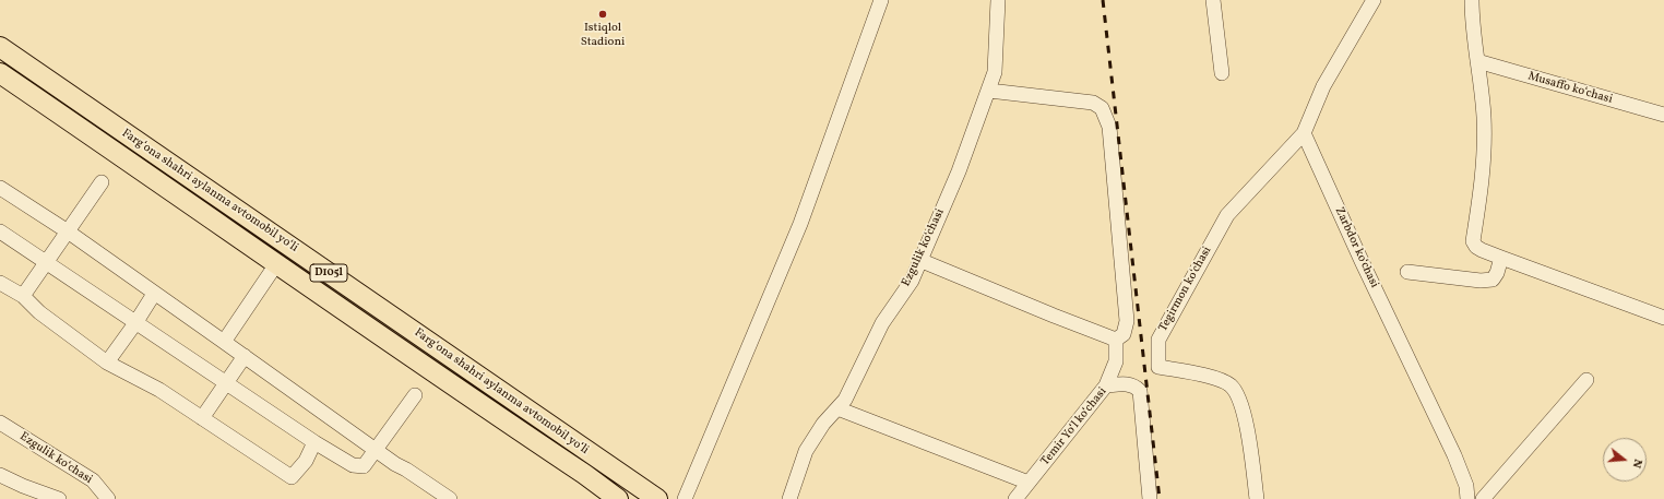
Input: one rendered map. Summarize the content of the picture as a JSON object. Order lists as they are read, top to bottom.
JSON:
{
  "streets": {
    "highway": ["Fargʻona shahri aylanma avtomobil yoʻli", "D105l"],
    "street": [
      "Musaffo koʻchasi",
      "Ezgulik koʻchasi",
      "Zarbdor koʻchasi",
      "Tegirmon koʻchasi",
      "Temir Yoʻl koʻchasi"
    ]
  },
  "crossings": [
    ["Zarbdor koʻchasi", "Tegirmon koʻchasi"]
  ],
  "places": ["Istiqlol Stadioni"],
  "north": "right"
}
